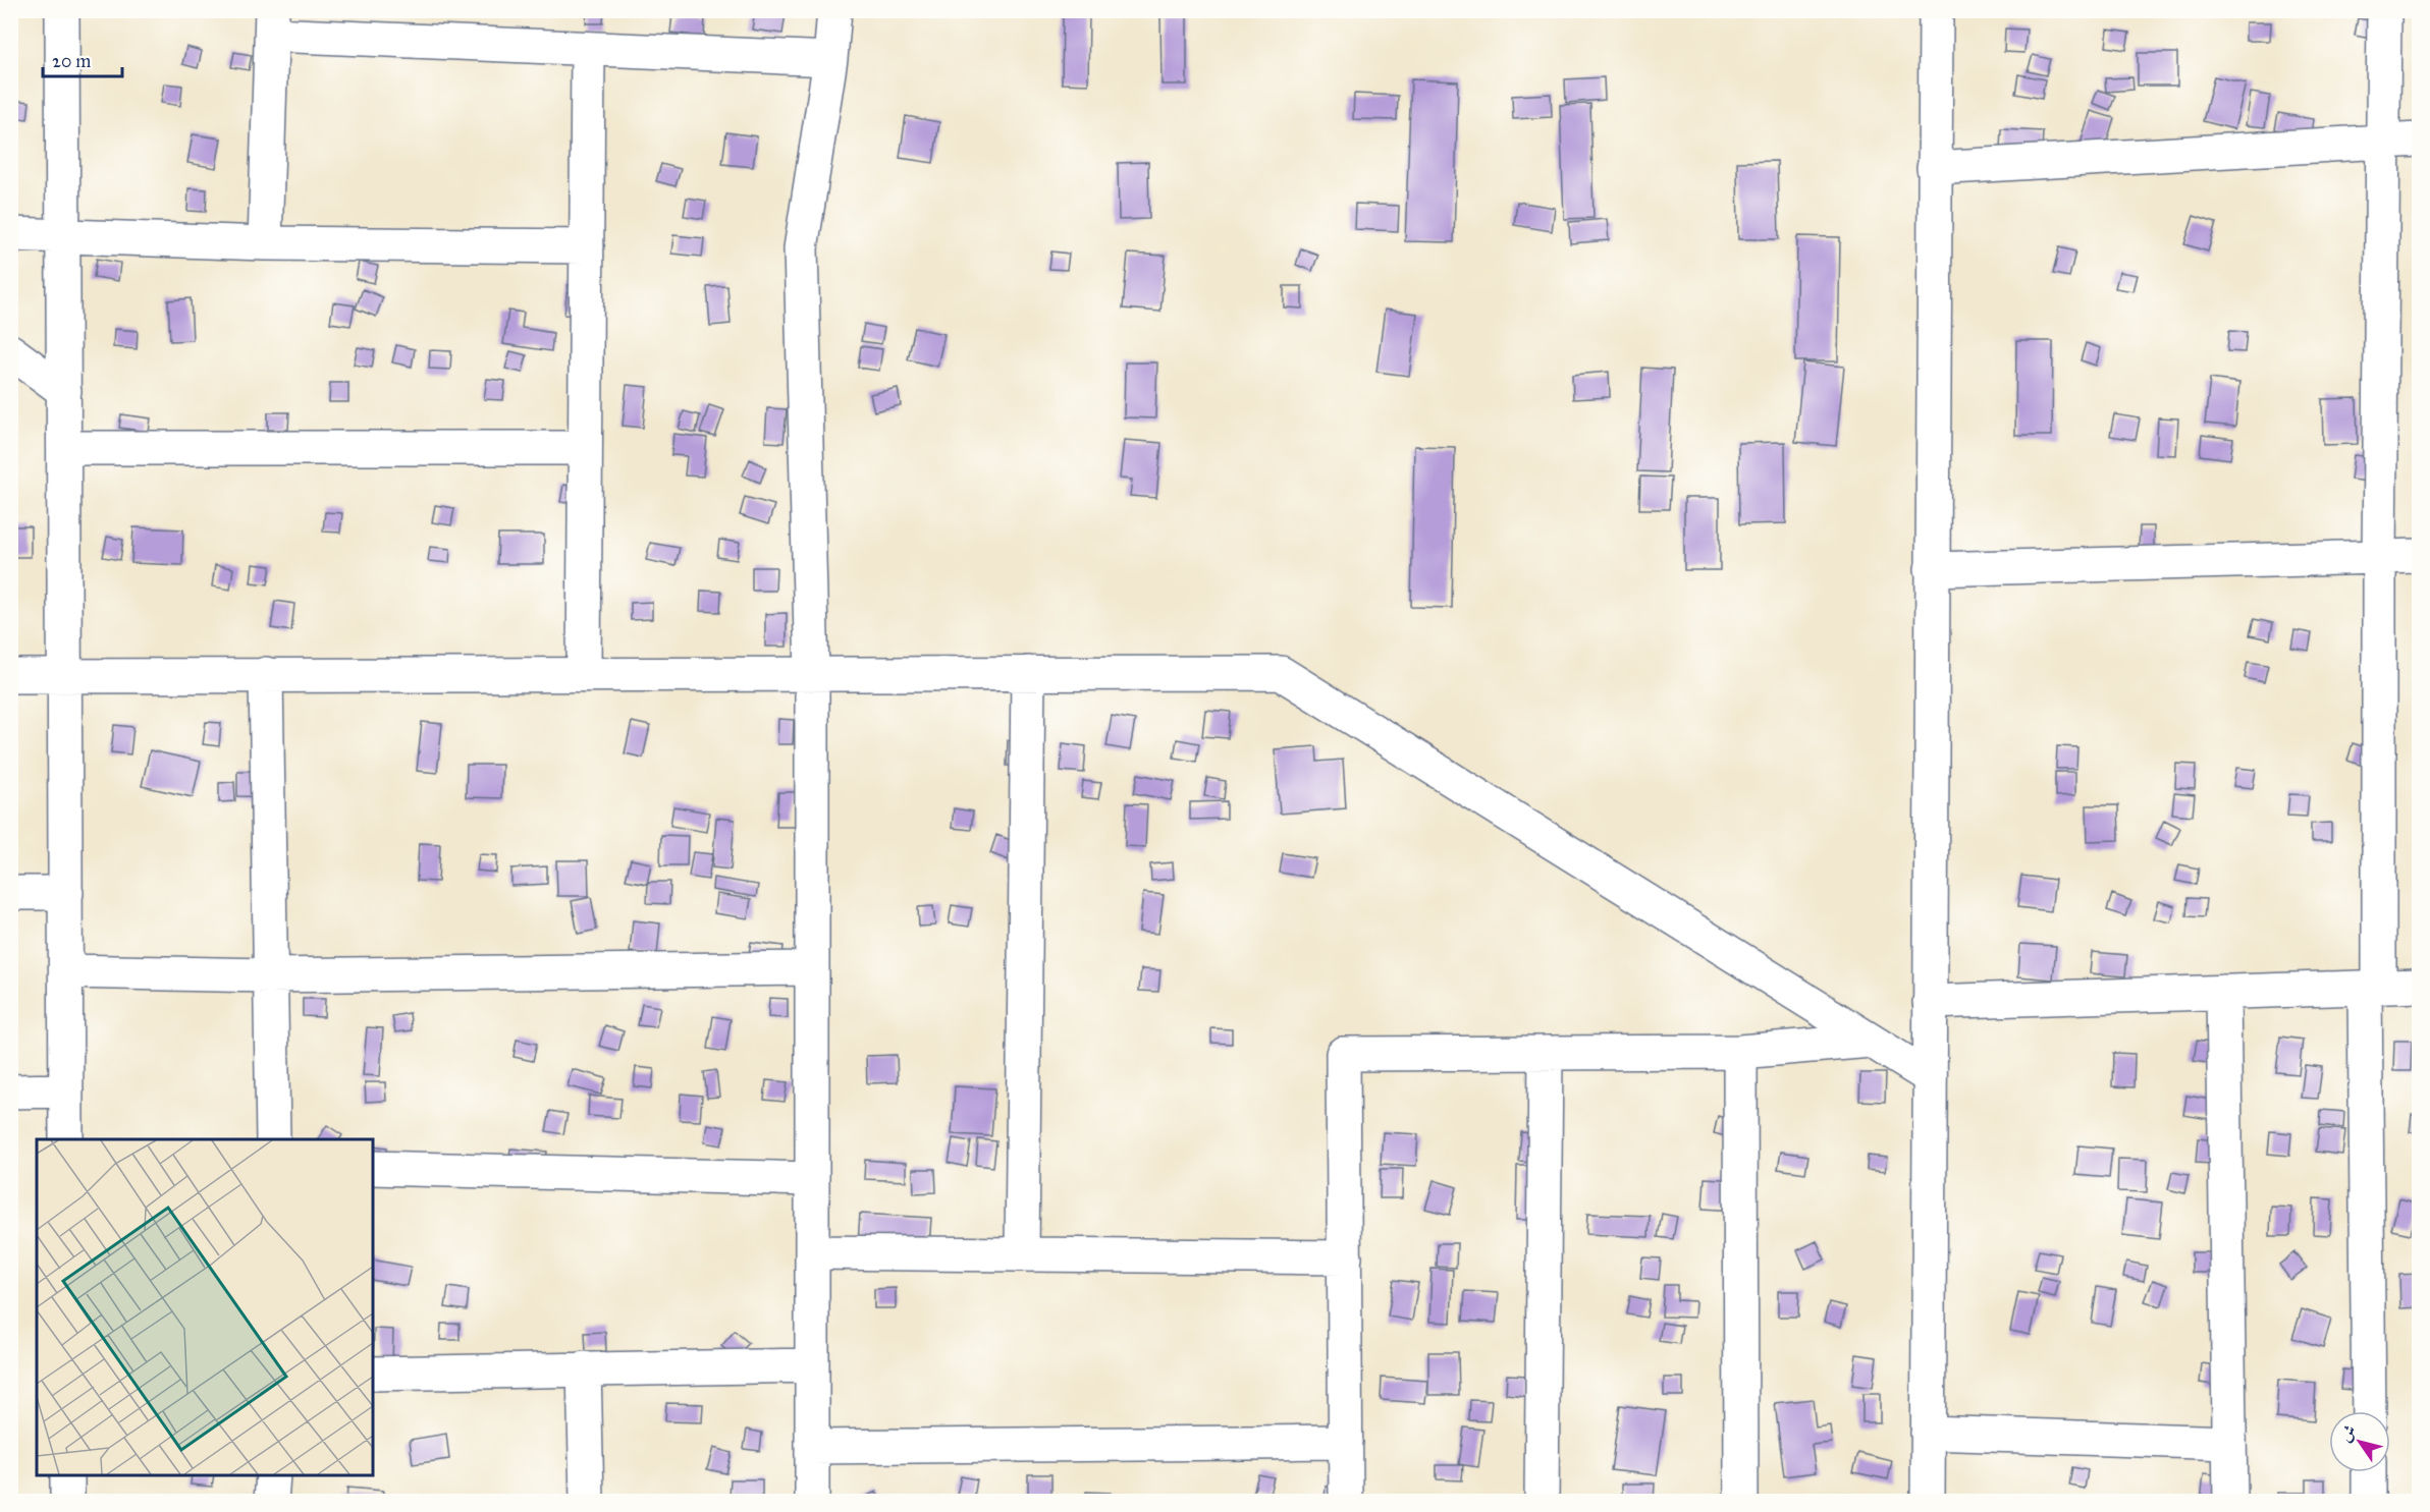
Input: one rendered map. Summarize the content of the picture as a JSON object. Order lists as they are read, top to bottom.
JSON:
{
  "scale_bar": "20 m",
  "north": "top left"
}
